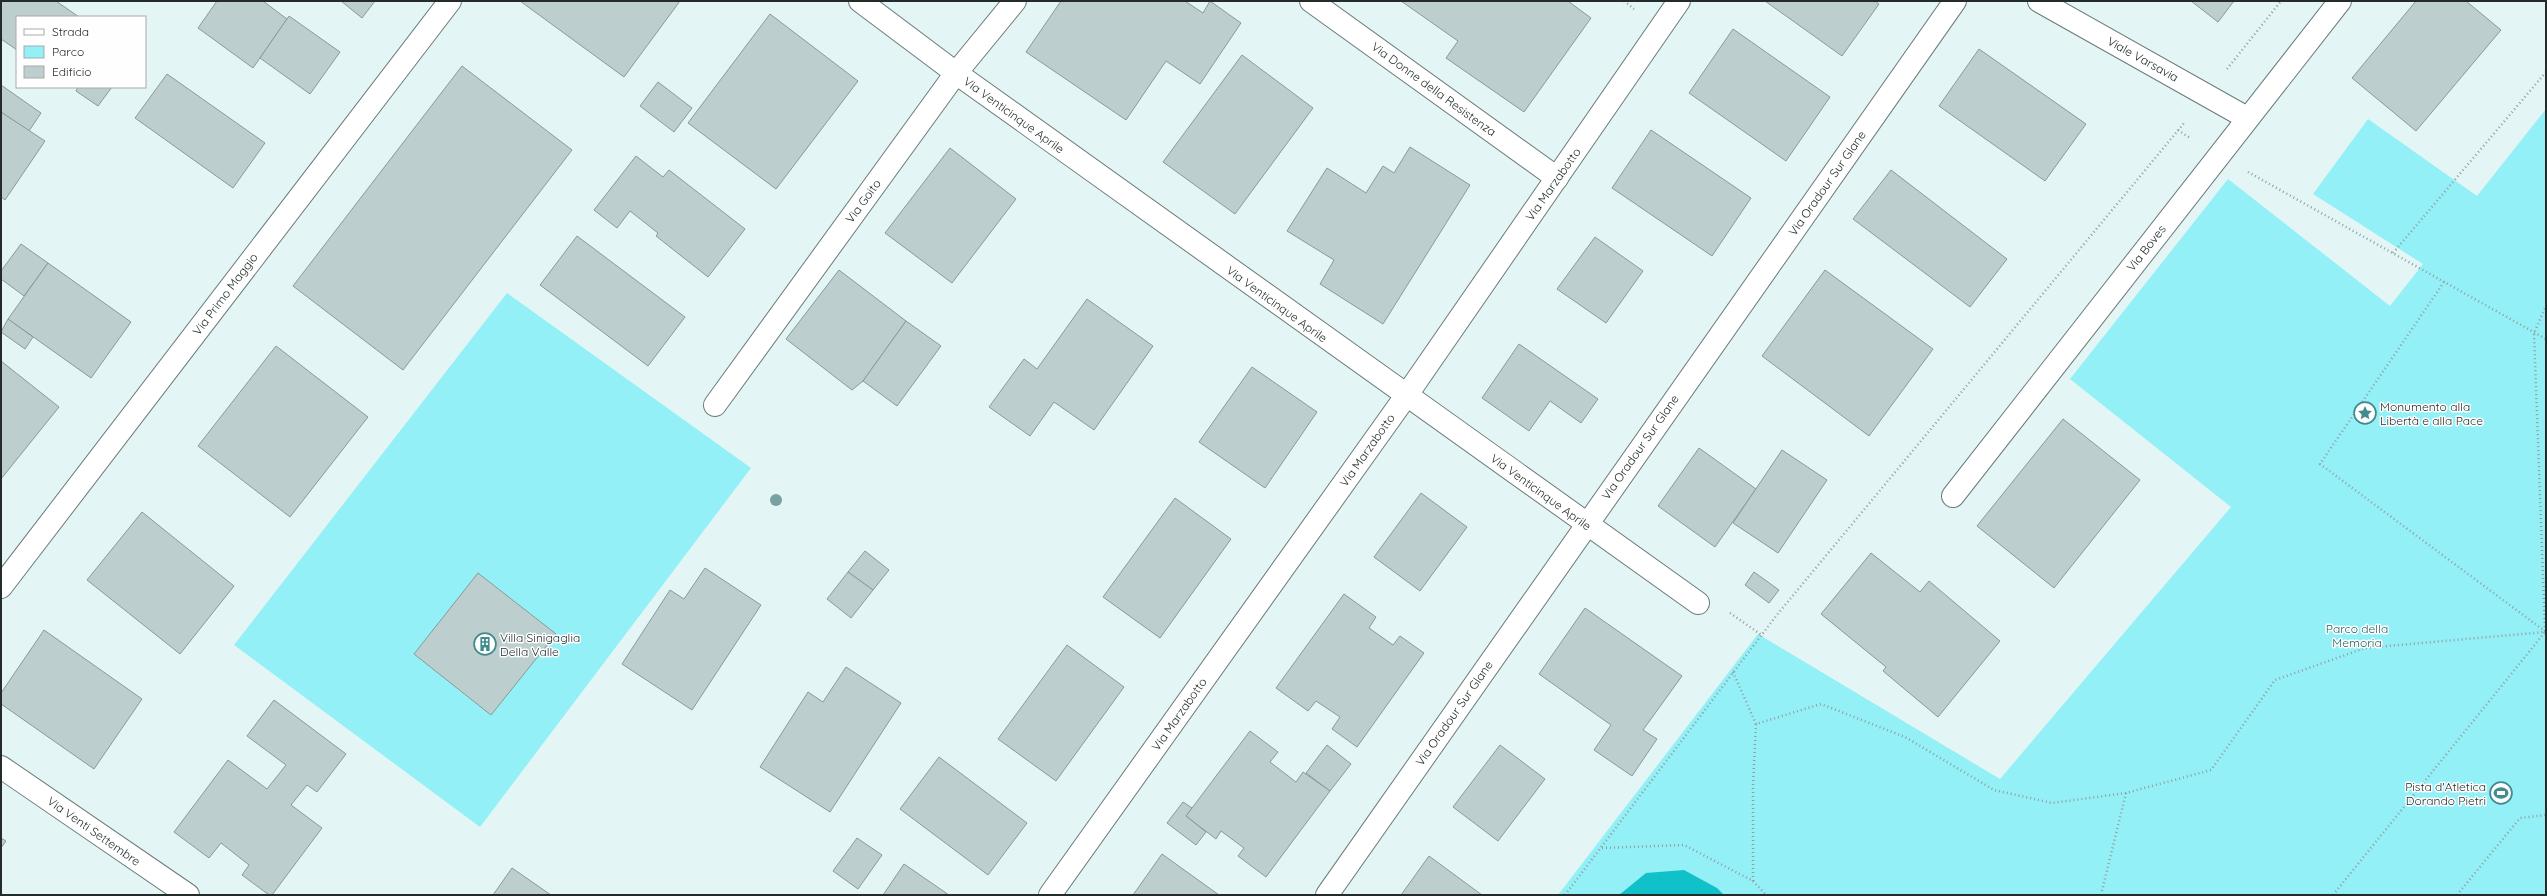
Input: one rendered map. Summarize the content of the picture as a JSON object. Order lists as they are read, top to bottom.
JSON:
{
  "streets": {
    "street": [
      "Viale Varsavia",
      "Via Donne della Resistenza",
      "Via Venticinque Aprile",
      "Via Oradour Sur Glane",
      "Via Marzabotto",
      "Via Goito",
      "Via Boves",
      "Via Primo Maggio",
      "Via Venti Settembre"
    ]
  },
  "crossings": [
    ["Viale Varsavia", "Via Boves"],
    ["Via Donne della Resistenza", "Via Marzabotto"],
    ["Via Venticinque Aprile", "Via Oradour Sur Glane"],
    ["Via Venticinque Aprile", "Via Marzabotto"],
    ["Via Venticinque Aprile", "Via Goito"]
  ],
  "parks": ["Parco della Memoria"],
  "places": {
    "place": ["Monumento alla Libertà e alla Pace"],
    "building": ["Villa Sinigaglia Della Valle"],
    "sports": ["Pista d'Atletica Dorando Pietri"]
  },
  "legend": ["Strada", "Parco", "Edificio"]
}
